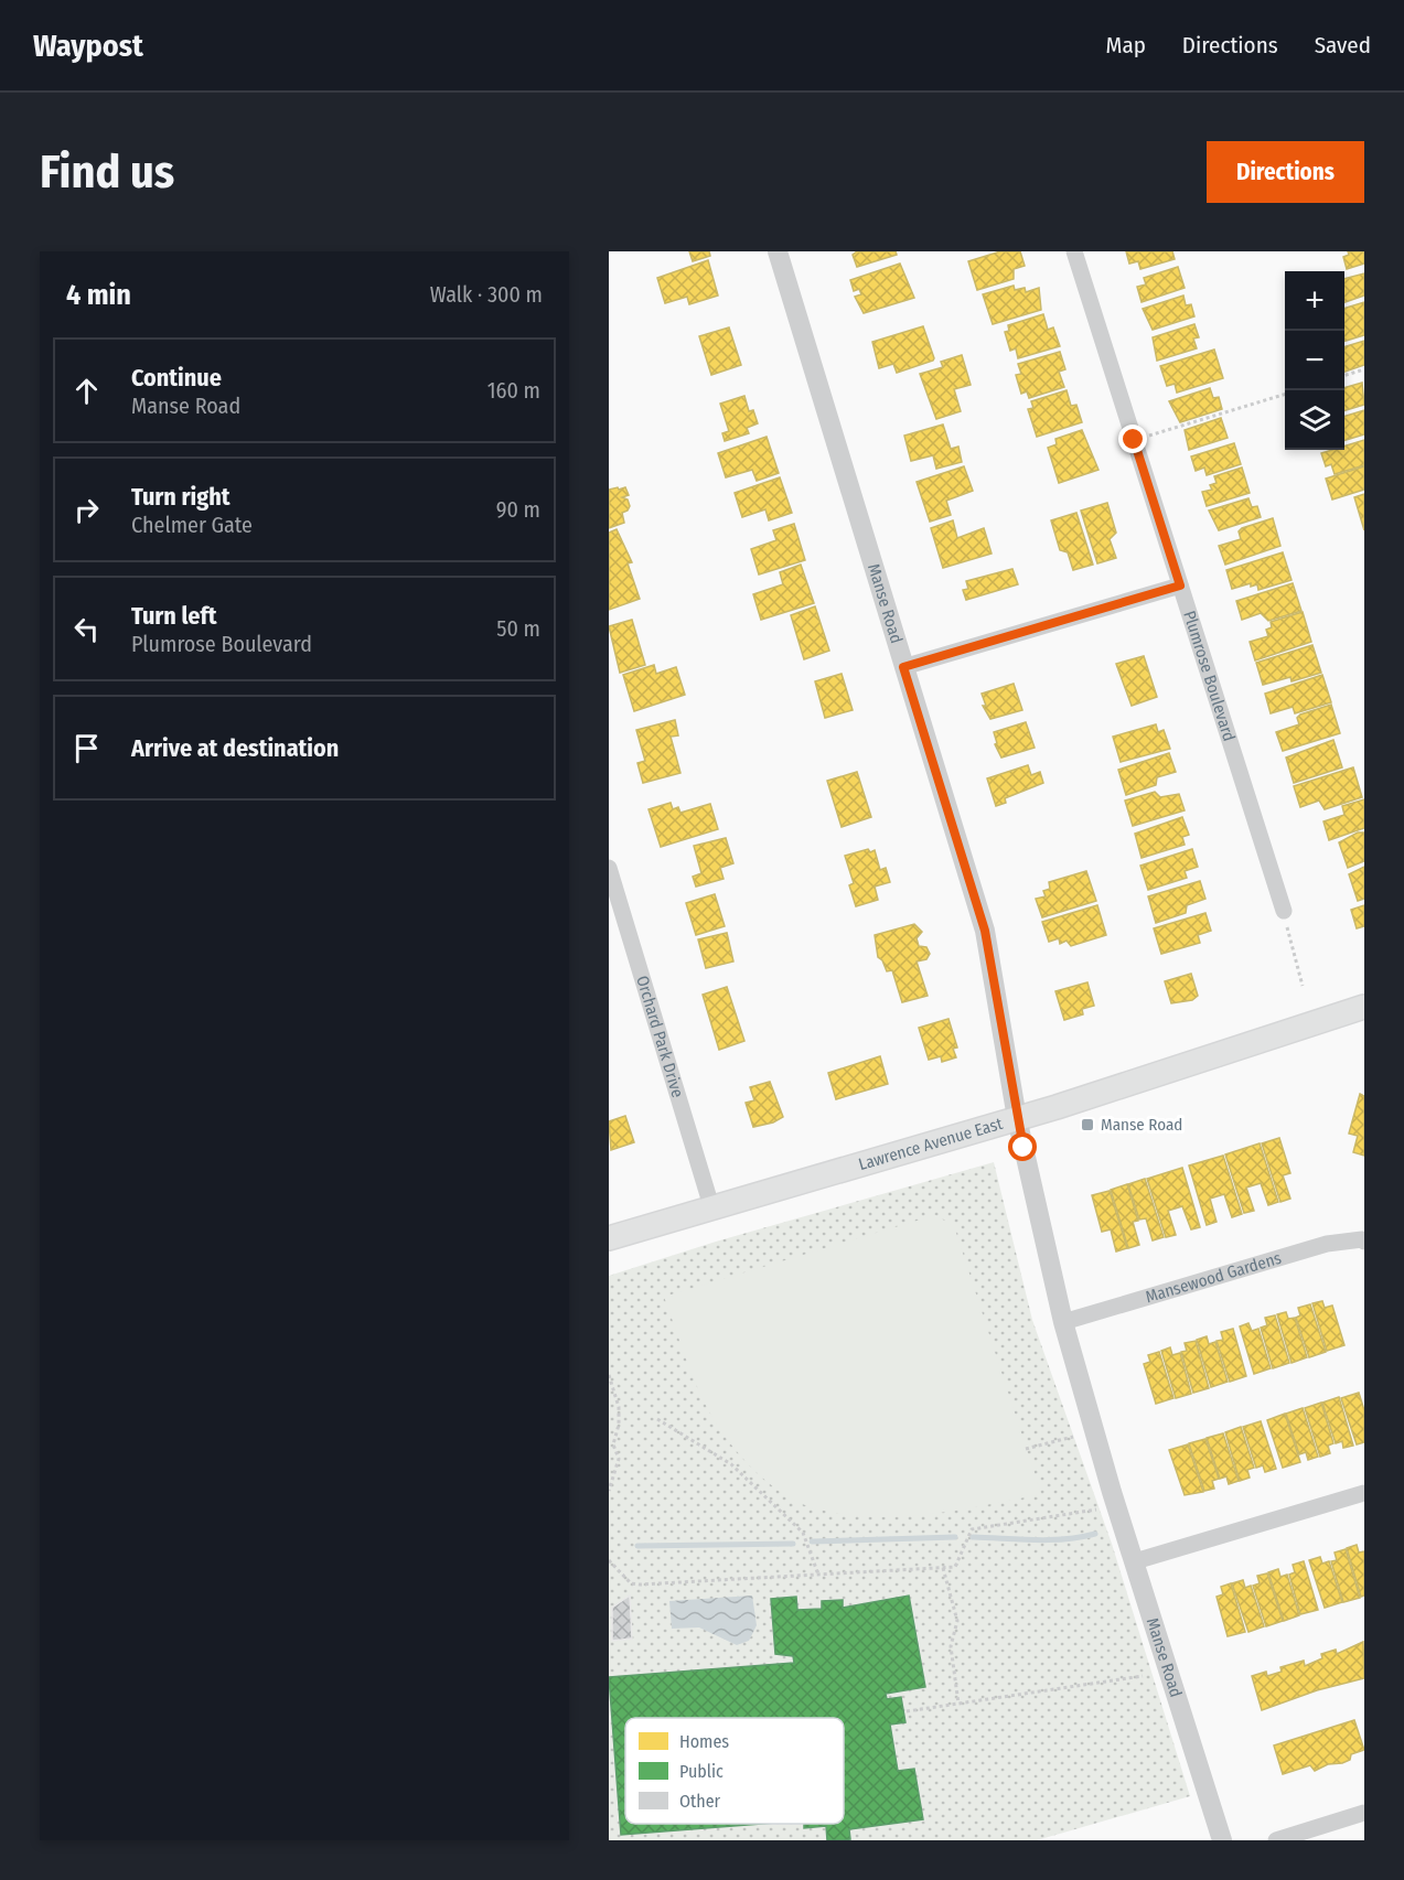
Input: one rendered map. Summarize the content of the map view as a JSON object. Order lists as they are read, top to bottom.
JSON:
{
  "streets": {
    "main road": ["Lawrence Avenue East"],
    "street": [
      "Manse Road",
      "Plumrose Boulevard",
      "Orchard Park Drive",
      "Mansewood Gardens"
    ]
  },
  "crossings": [
    ["Manse Road", "Lawrence Avenue East"],
    ["Manse Road", "Mansewood Gardens"],
    ["Orchard Park Drive", "Lawrence Avenue East"]
  ],
  "places": {
    "transit": ["Manse Road"]
  },
  "legend": ["Homes", "Public", "Other"],
  "page": {
    "header": "Waypost",
    "nav": ["Map", "Directions", "Saved"],
    "buttons": "Directions",
    "title": "Find us",
    "heading": ["4 min", "Walk · 300 m"],
    "map_buttons": ["+", "−"],
    "list": [
      ["Continue", "Manse Road", "160 m"],
      ["Turn right", "Chelmer Gate", "90 m"],
      ["Turn left", "Plumrose Boulevard", "50 m"],
      "Arrive at destination"
    ]
  }
}
